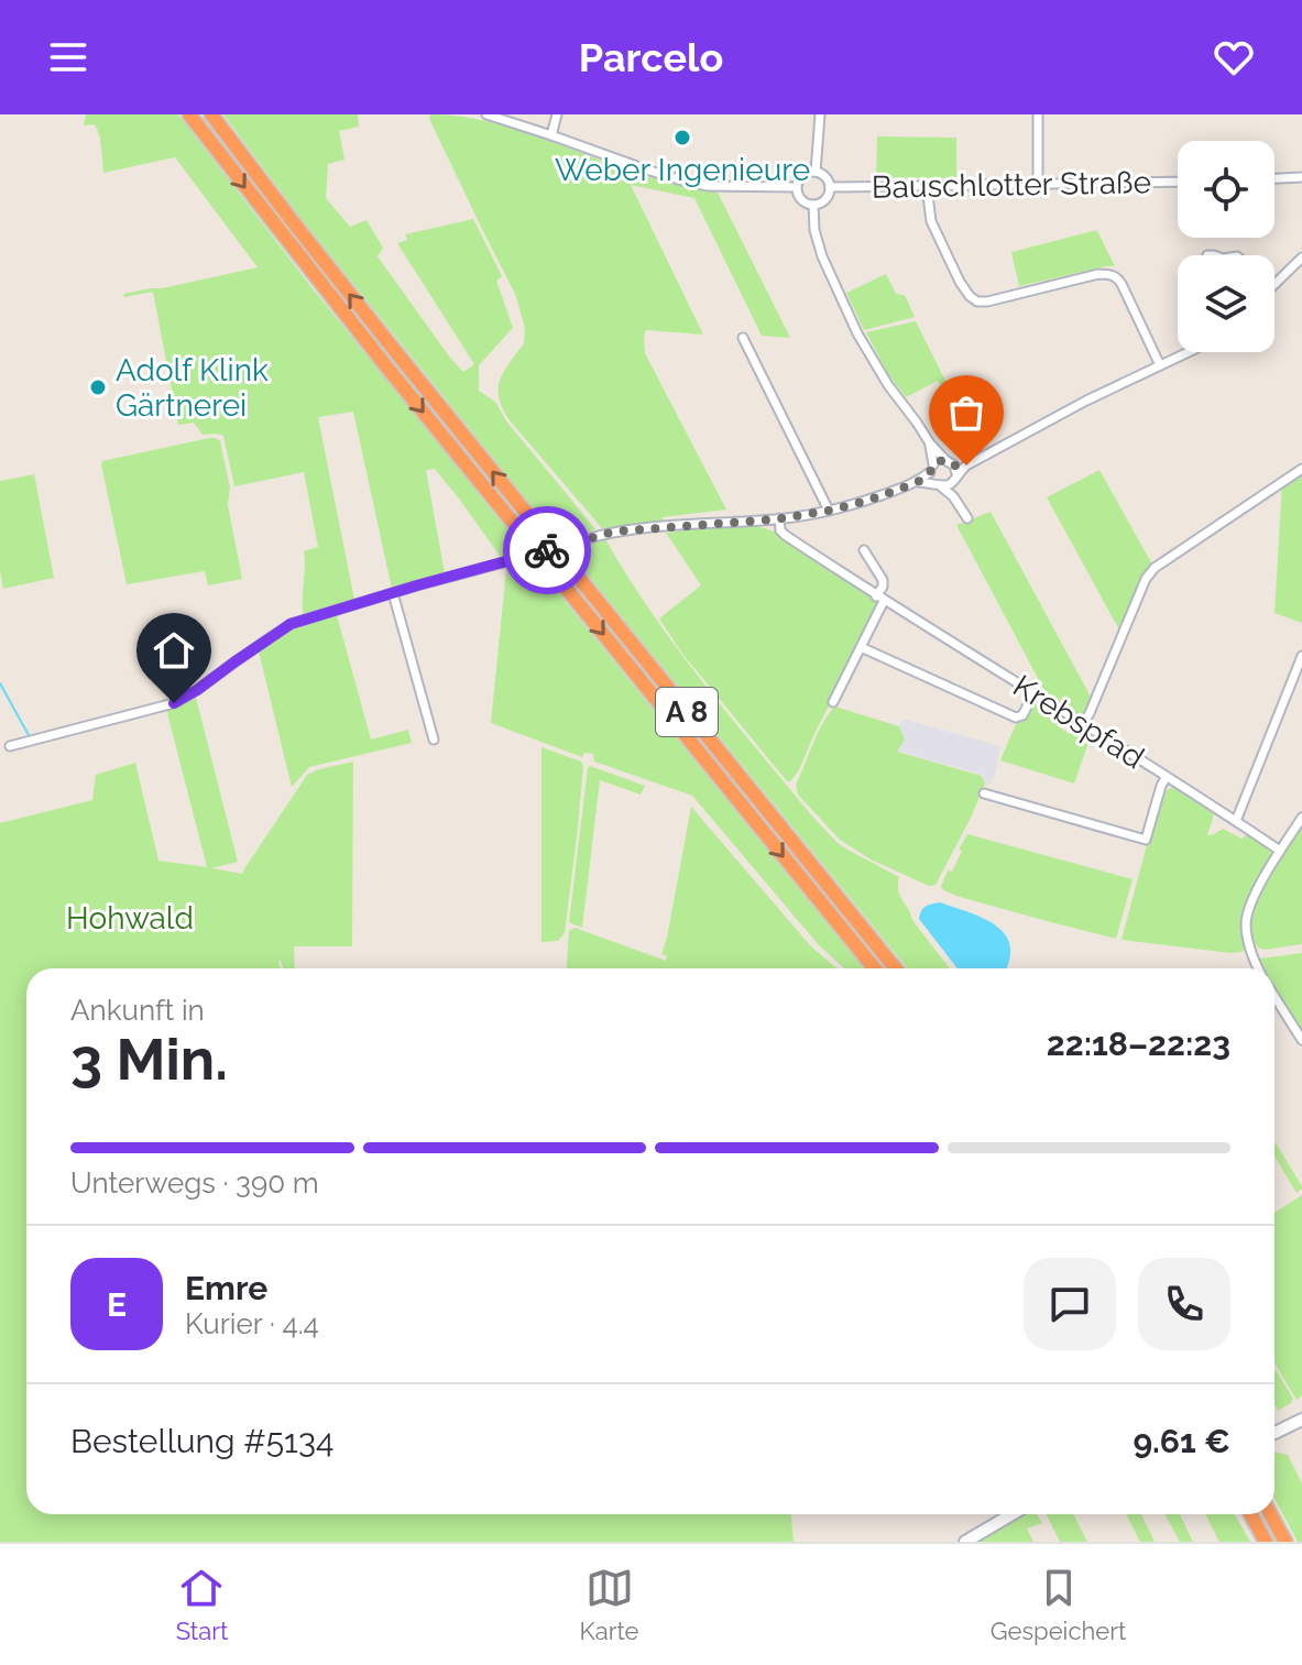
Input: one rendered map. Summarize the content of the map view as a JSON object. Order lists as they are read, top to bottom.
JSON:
{
  "streets": {
    "highway": ["A 8"],
    "street": ["Bauschlotter Straße", "Krebspfad"]
  },
  "parks": ["Hohwald"],
  "places": ["Weber Ingenieure", "Adolf Klink Gärtnerei"],
  "page": {
    "header": "Parcelo",
    "heading": ["3 Min.", "Ankunft in", "22:18–22:23"],
    "panel": [
      "Emre",
      "Kurier · 4.4",
      "Bestellung #5134",
      "9.61 €"
    ],
    "bar": "Unterwegs · 390 m",
    "round": "E",
    "tabs": ["Start", "Karte", "Gespeichert"]
  }
}
